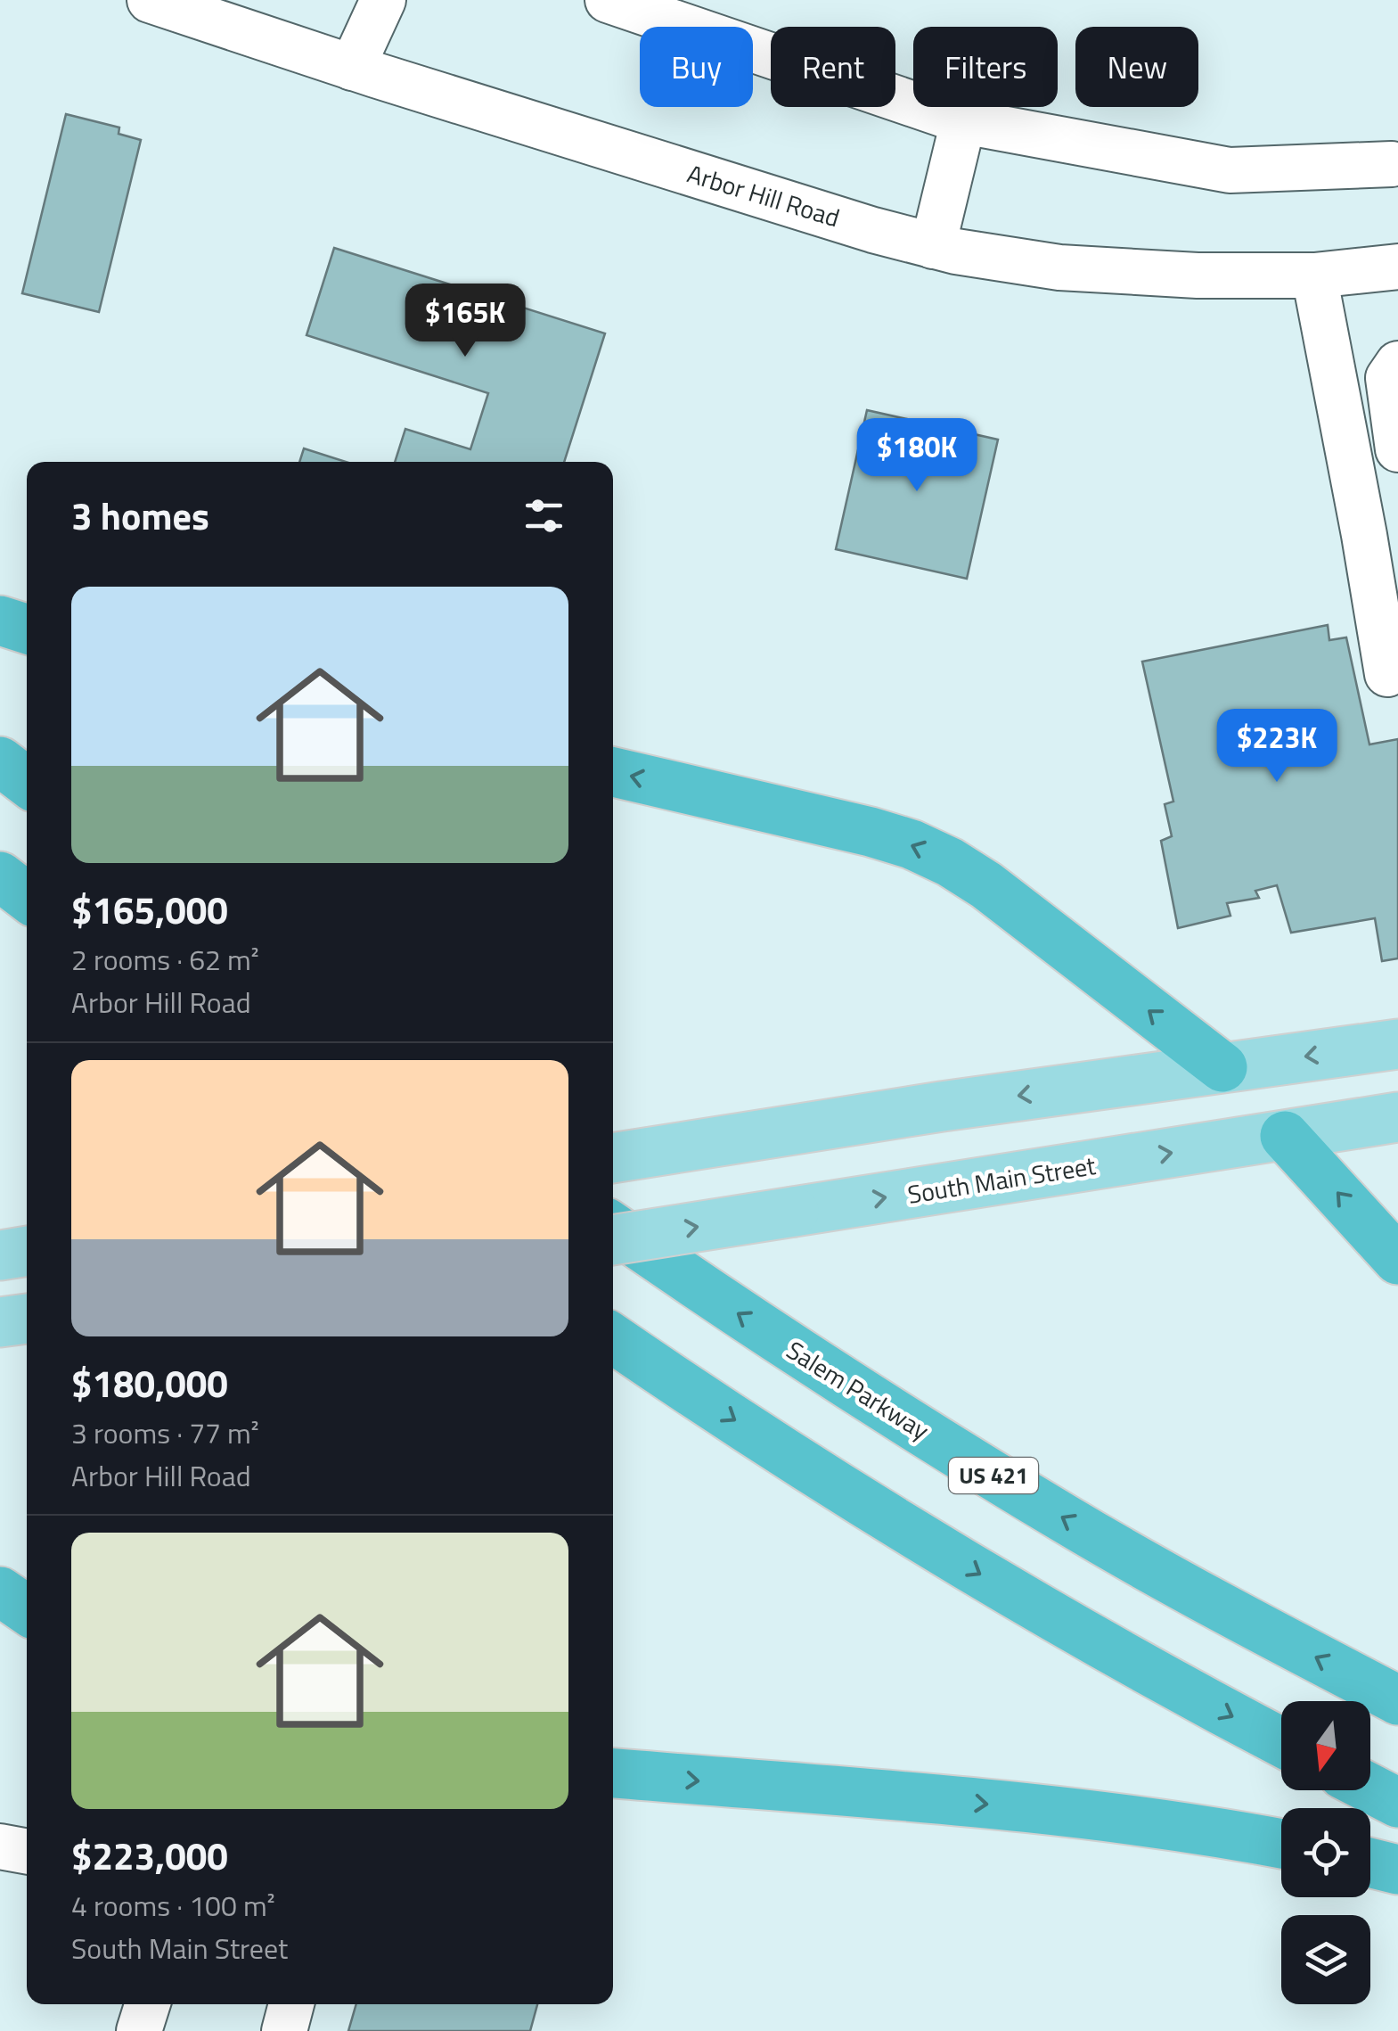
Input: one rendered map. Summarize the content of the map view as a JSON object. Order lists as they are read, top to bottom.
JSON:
{
  "streets": {
    "highway": ["Salem Parkway", "US 421"],
    "main road": ["South Main Street"],
    "street": ["Arbor Hill Road"]
  },
  "north": "bottom",
  "page": {
    "chip": [
      "Buy",
      "Rent",
      "Filters",
      "New"
    ],
    "price": ["$165K", "$180K", "$223K"],
    "heading": "3 homes",
    "list": [
      {
        "name": "$165,000",
        "note": "2 rooms · 62 m² · Arbor Hill Road"
      },
      {
        "name": "$180,000",
        "note": "3 rooms · 77 m² · Arbor Hill Road"
      },
      {
        "name": "$223,000",
        "note": "4 rooms · 100 m² · South Main Street"
      }
    ]
  }
}
